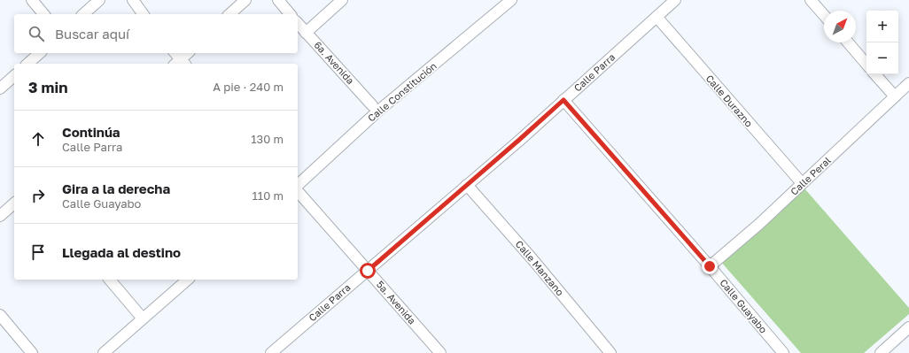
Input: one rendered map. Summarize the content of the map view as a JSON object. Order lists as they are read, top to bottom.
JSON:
{
  "streets": {
    "street": [
      "6a. Avenida",
      "Calle Parra",
      "Calle Constitución",
      "Calle Durazno",
      "Calle Peral",
      "Calle Manzano",
      "5a. Avenida",
      "Calle Guayabo"
    ]
  },
  "crossings": [
    ["Calle Parra", "Calle Durazno"],
    ["Calle Parra", "Calle Manzano"],
    ["Calle Parra", "5a. Avenida"],
    ["Calle Parra", "Calle Guayabo"],
    ["Calle Durazno", "Calle Peral"],
    ["Calle Peral", "Calle Guayabo"]
  ],
  "north": "top right",
  "page": {
    "map_buttons": ["+", "−"],
    "search": "Buscar aquí",
    "heading": ["3 min", "A pie · 240 m"],
    "list": [
      ["Continúa", "Calle Parra", "130 m"],
      ["Gira a la derecha", "Calle Guayabo", "110 m"],
      "Llegada al destino"
    ]
  }
}
